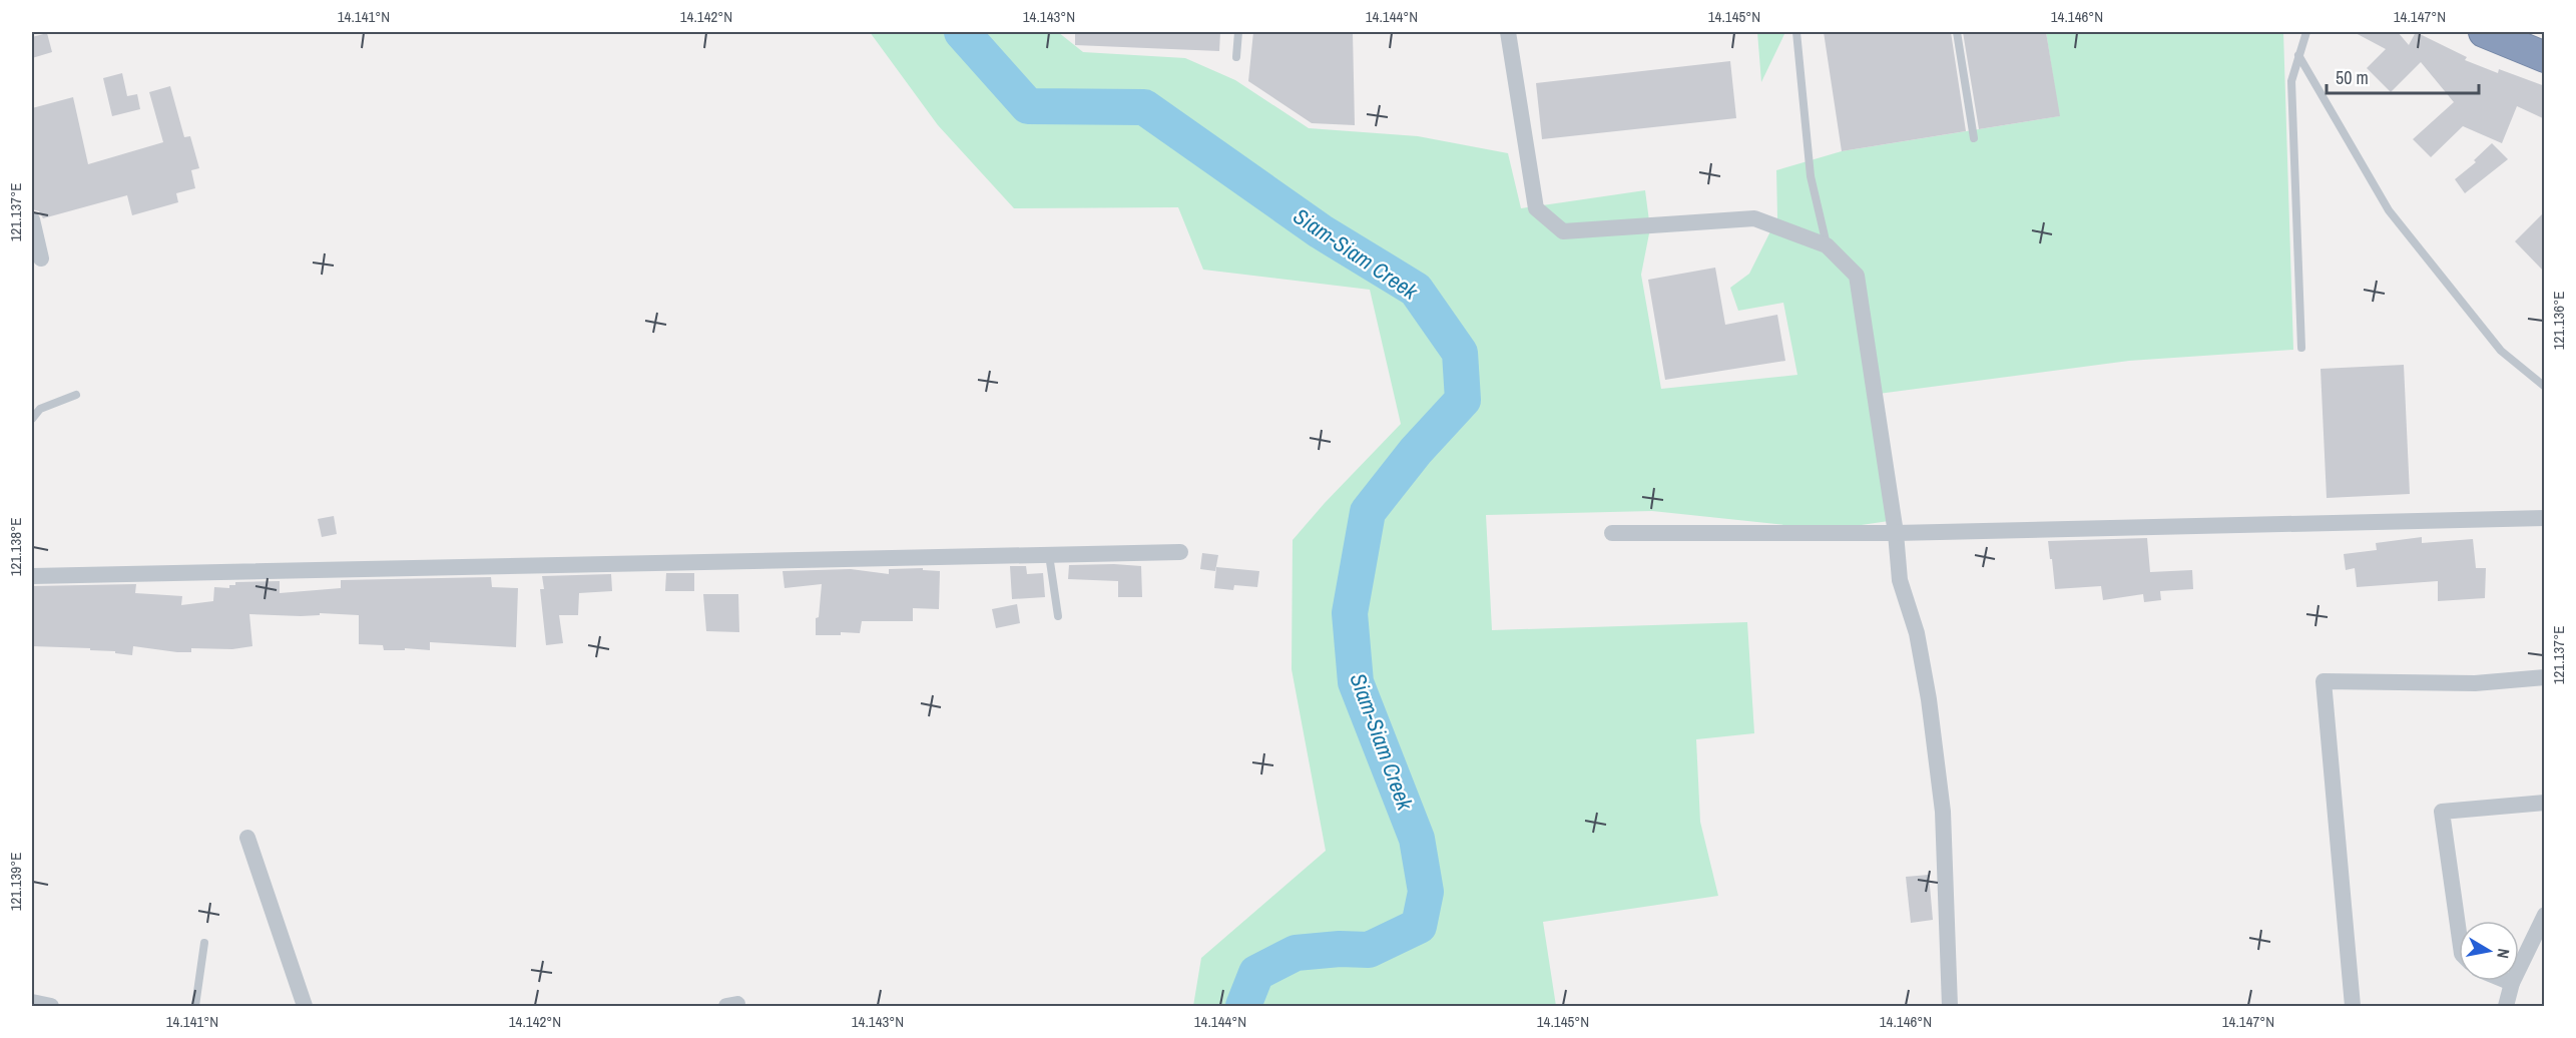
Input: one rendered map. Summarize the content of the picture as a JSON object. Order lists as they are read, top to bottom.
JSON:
{
  "water": ["Siam-Siam Creek"],
  "scale_bar": "50 m",
  "north": "right",
  "coordinates": [
    "14.141°N",
    "14.142°N",
    "14.143°N",
    "14.144°N",
    "14.145°N",
    "14.146°N",
    "14.147°N",
    "121.137°E",
    "121.136°E",
    "121.138°E",
    "121.139°E"
  ]
}
